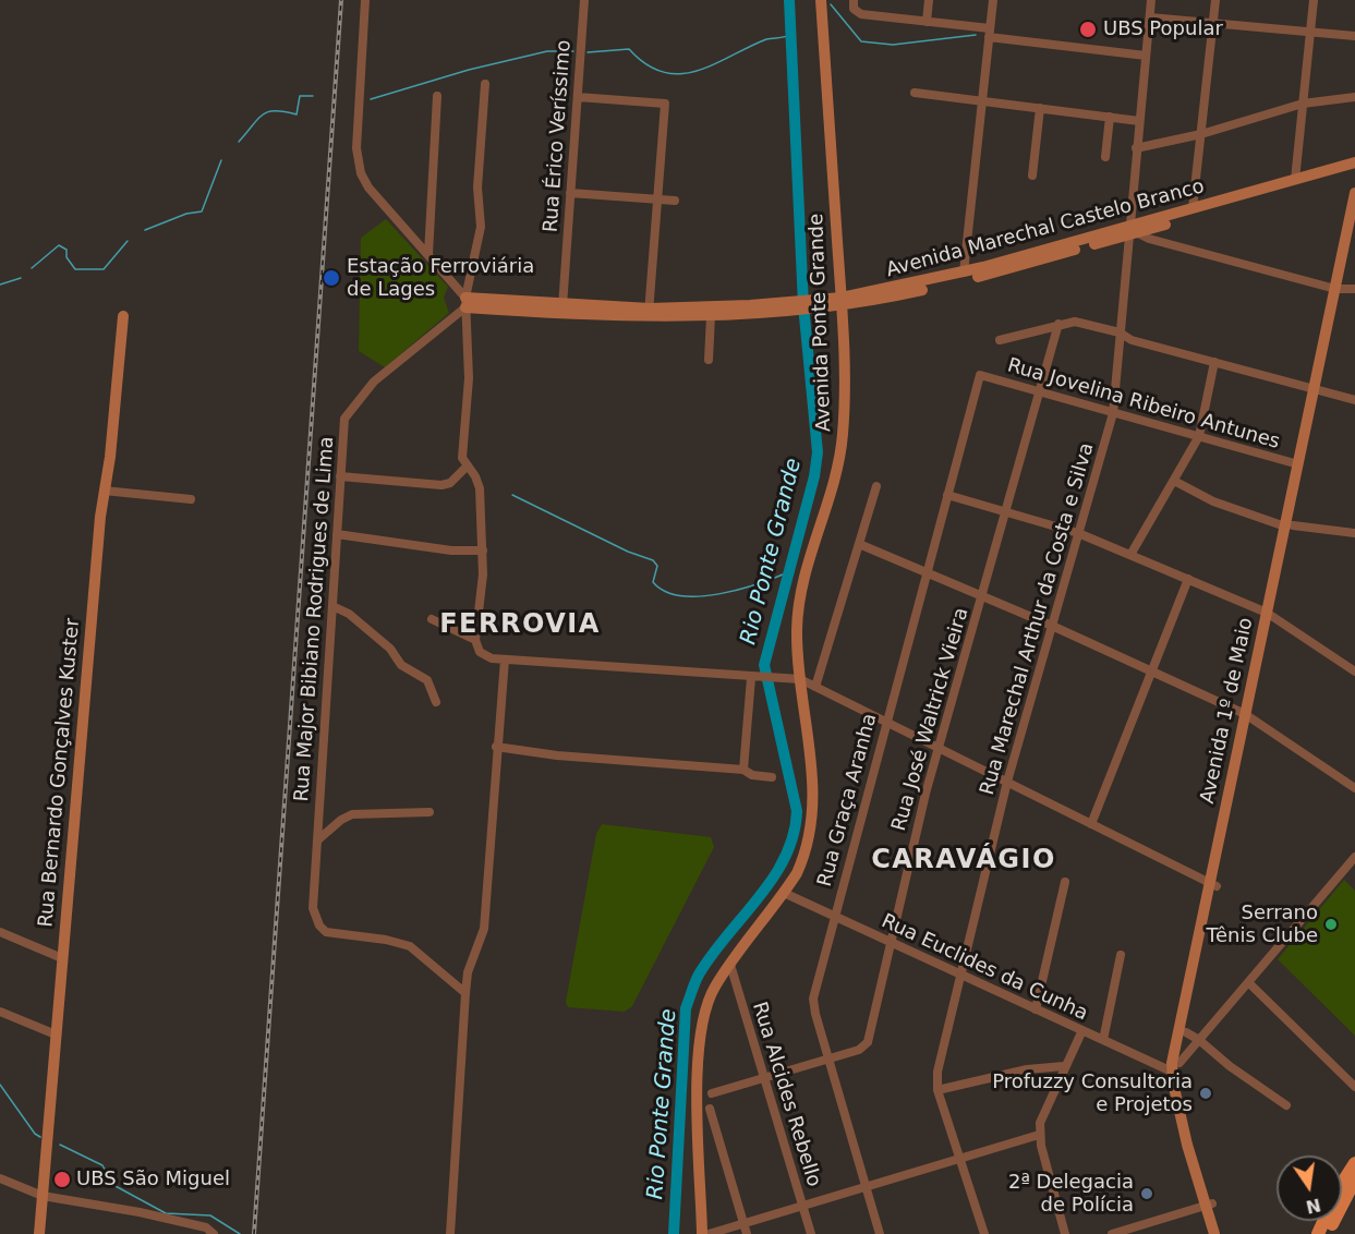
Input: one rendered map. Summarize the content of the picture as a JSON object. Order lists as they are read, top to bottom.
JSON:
{
  "streets": {
    "street": [
      "Rua Érico Veríssimo",
      "Avenida Marechal Castelo Branco",
      "Avenida Ponte Grande",
      "Rua Jovelina Ribeiro Antunes",
      "Rua Major Bibiano Rodrigues de Lima",
      "Rua Marechal Arthur da Costa e Silva",
      "Avenida 1º de Maio",
      "Rua José Waltrick Vieira",
      "Rua Bernardo Gonçalves Kuster",
      "Rua Graça Aranha",
      "Rua Euclides da Cunha",
      "Rua Alcides Rebello"
    ]
  },
  "crossings": [
    ["Rua Érico Veríssimo", "Avenida Marechal Castelo Branco"],
    ["Avenida Marechal Castelo Branco", "Avenida Ponte Grande"],
    ["Avenida Marechal Castelo Branco", "Rua Major Bibiano Rodrigues de Lima"],
    ["Avenida Marechal Castelo Branco", "Rua Marechal Arthur da Costa e Silva"],
    ["Avenida Ponte Grande", "Rua Euclides da Cunha"],
    ["Avenida Ponte Grande", "Rua Alcides Rebello"],
    ["Rua Jovelina Ribeiro Antunes", "Rua Marechal Arthur da Costa e Silva"],
    ["Rua Jovelina Ribeiro Antunes", "Avenida 1º de Maio"],
    ["Rua Jovelina Ribeiro Antunes", "Rua José Waltrick Vieira"],
    ["Rua Jovelina Ribeiro Antunes", "Rua Graça Aranha"],
    ["Rua Marechal Arthur da Costa e Silva", "Rua Euclides da Cunha"],
    ["Avenida 1º de Maio", "Rua Euclides da Cunha"],
    ["Rua José Waltrick Vieira", "Rua Graça Aranha"],
    ["Rua José Waltrick Vieira", "Rua Euclides da Cunha"],
    ["Rua José Waltrick Vieira", "Rua Alcides Rebello"],
    ["Rua Graça Aranha", "Rua Euclides da Cunha"]
  ],
  "districts": ["FERROVIA", "CARAVÁGIO"],
  "water": ["Rio Ponte Grande"],
  "places": [
    "UBS Popular",
    "Estação Ferroviária de Lages",
    "Serrano Tênis Clube",
    "Profuzzy Consultoria e Projetos",
    "UBS São Miguel",
    "2ª Delegacia de Polícia"
  ],
  "north": "bottom"
}
